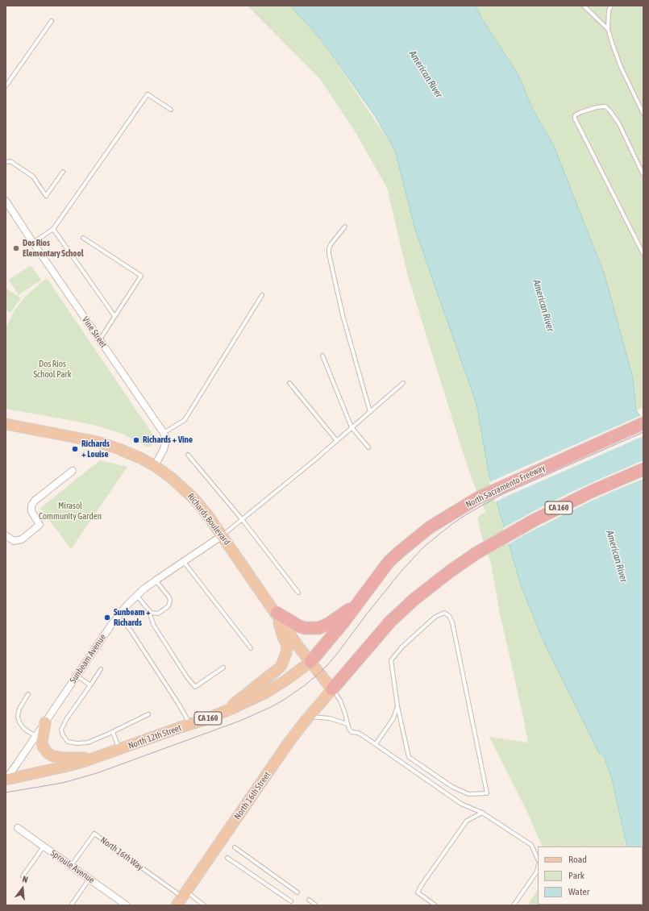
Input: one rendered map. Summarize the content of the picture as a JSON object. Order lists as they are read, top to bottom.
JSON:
{
  "streets": {
    "highway": ["North Sacramento Freeway", "CA 160"],
    "main road": ["Richards Boulevard", "North 12th Street", "North 16th Street"],
    "street": ["Vine Street", "Sunbeam Avenue", "Sproule Avenue"],
    "lane": ["North 16th Way"]
  },
  "crossings": [
    ["North Sacramento Freeway", "Richards Boulevard"],
    ["North Sacramento Freeway", "North 12th Street"],
    ["CA 160", "Richards Boulevard"],
    ["CA 160", "North 16th Street"],
    ["Richards Boulevard", "Sunbeam Avenue"],
    ["Richards Boulevard", "North 12th Street"],
    ["Richards Boulevard", "North 16th Street"],
    ["Sunbeam Avenue", "North 12th Street"],
    ["North 16th Street", "North 16th Way"],
    ["North 16th Way", "Sproule Avenue"]
  ],
  "water": ["American River"],
  "parks": ["Dos Rios School Park", "Mirasol Community Garden"],
  "places": [
    "Dos Rios Elementary School",
    "Richards + Vine",
    "Richards + Louise",
    "Sunbeam + Richards"
  ],
  "legend": ["Road", "Park", "Water"],
  "north": "top"
}
